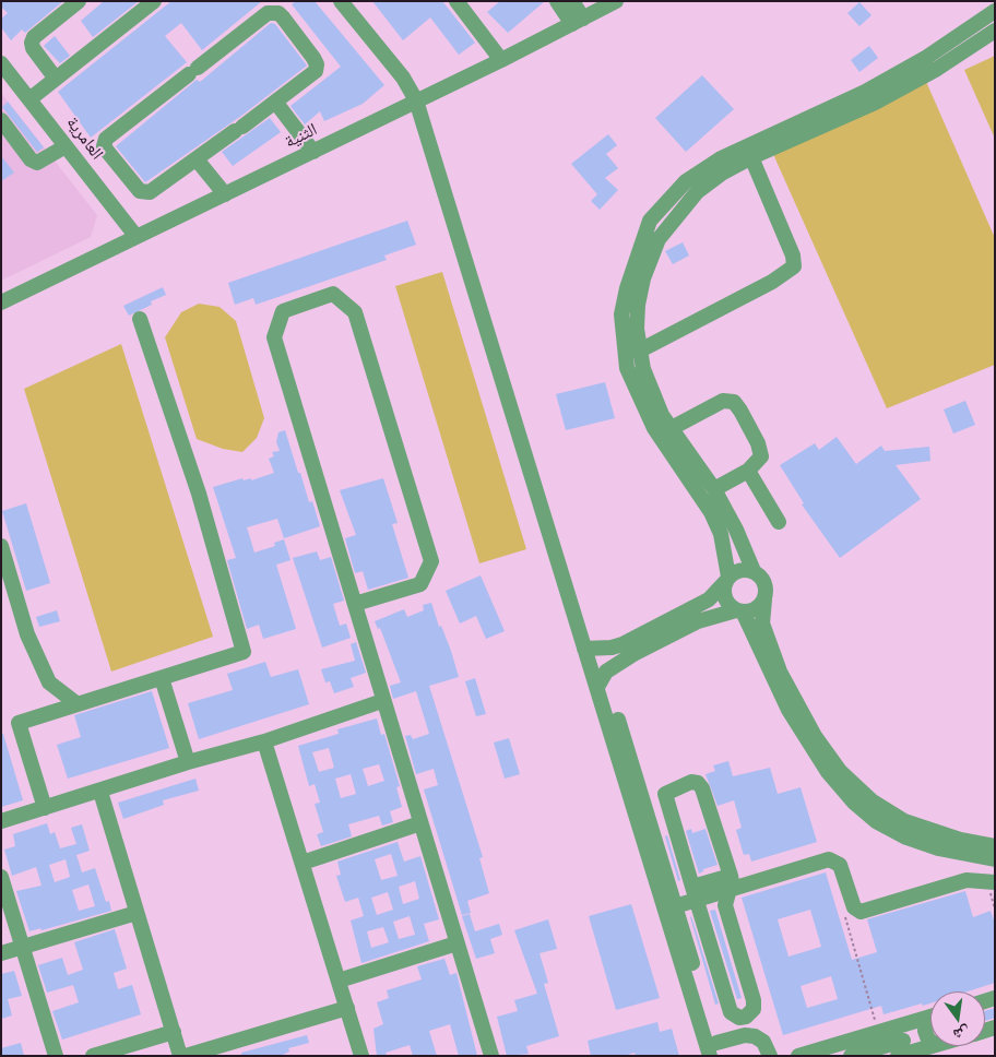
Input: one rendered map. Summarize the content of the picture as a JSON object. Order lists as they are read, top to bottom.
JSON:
{
  "streets": {
    "street": ["الثنية", "العامرية"]
  },
  "crossings": [
    ["الثنية", "العامرية"]
  ],
  "north": "bottom"
}
